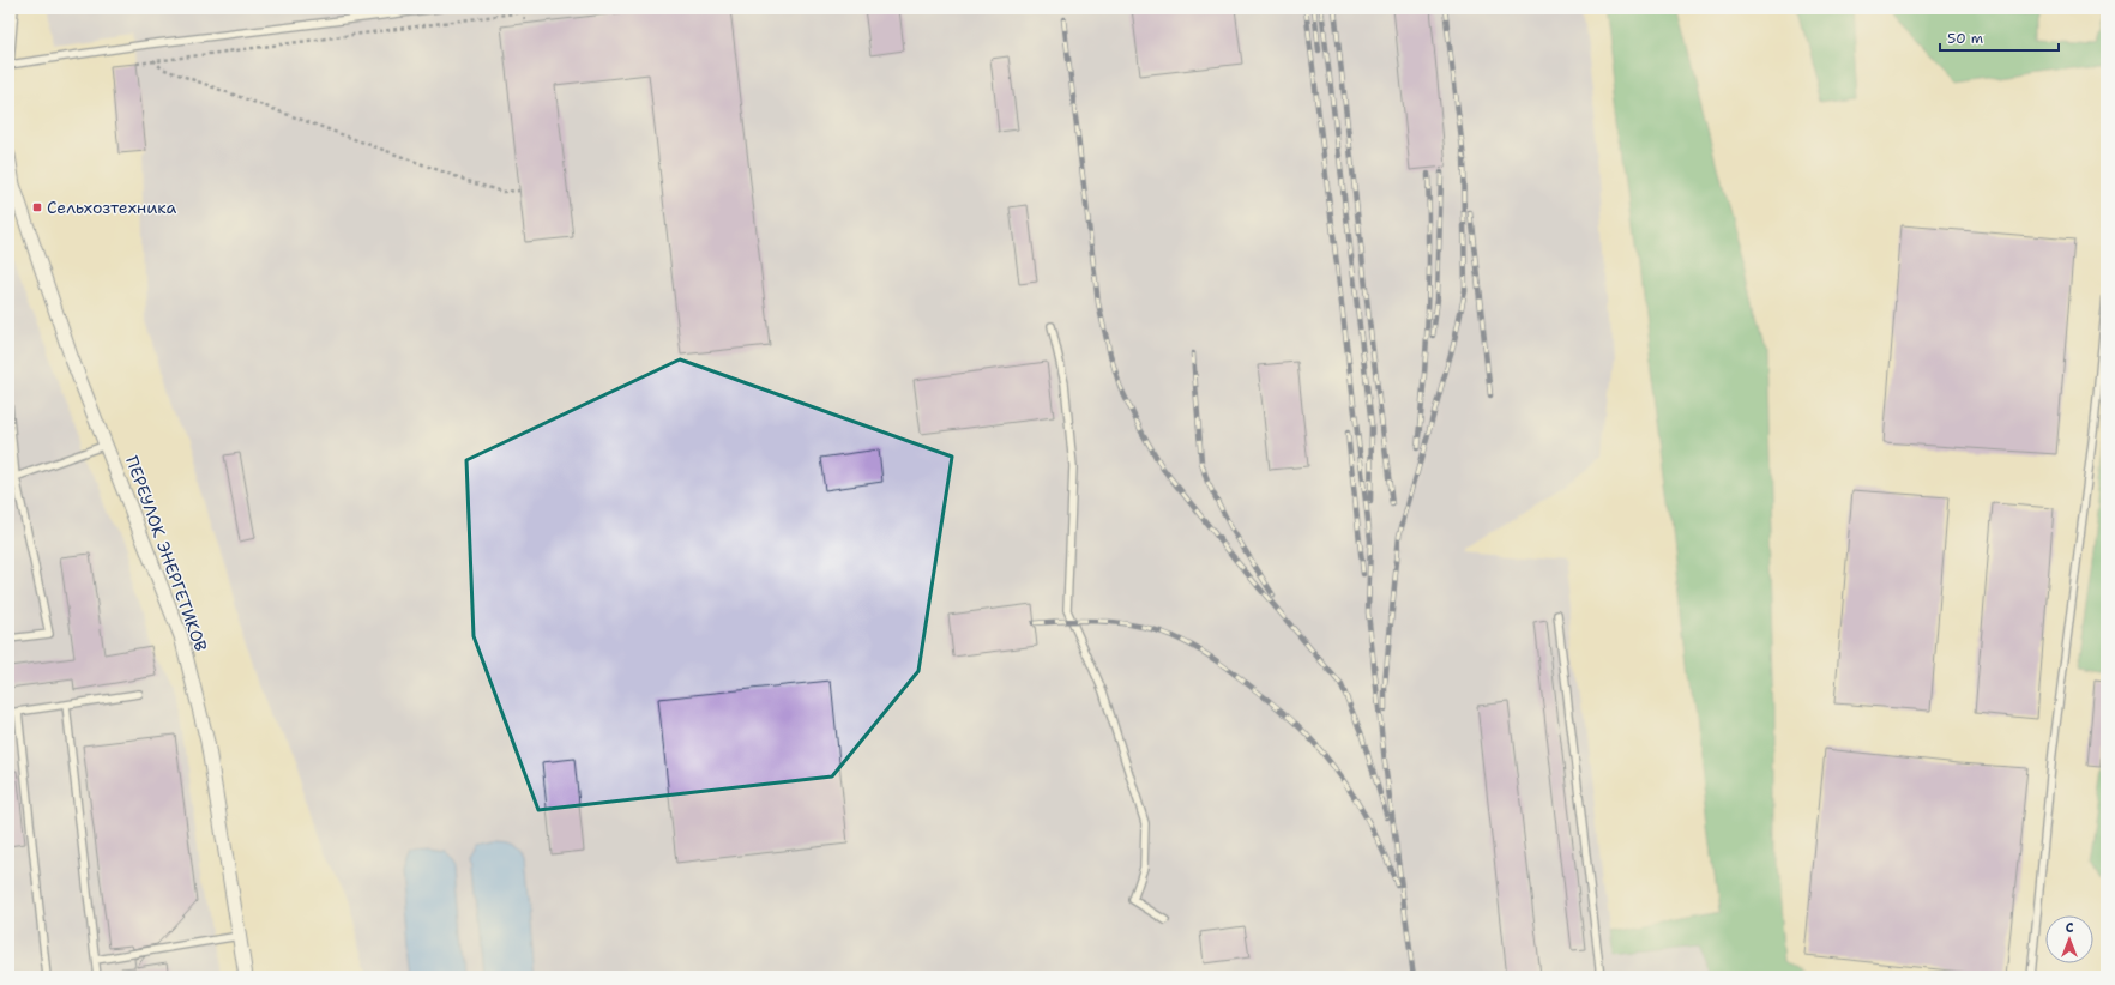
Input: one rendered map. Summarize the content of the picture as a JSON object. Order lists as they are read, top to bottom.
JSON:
{
  "streets": {
    "street": ["ПЕРЕУЛОК ЭНЕРГЕТИКОВ"]
  },
  "places": {
    "transit": ["Сельхозтехника"]
  },
  "scale_bar": "50 m",
  "north": "top"
}
